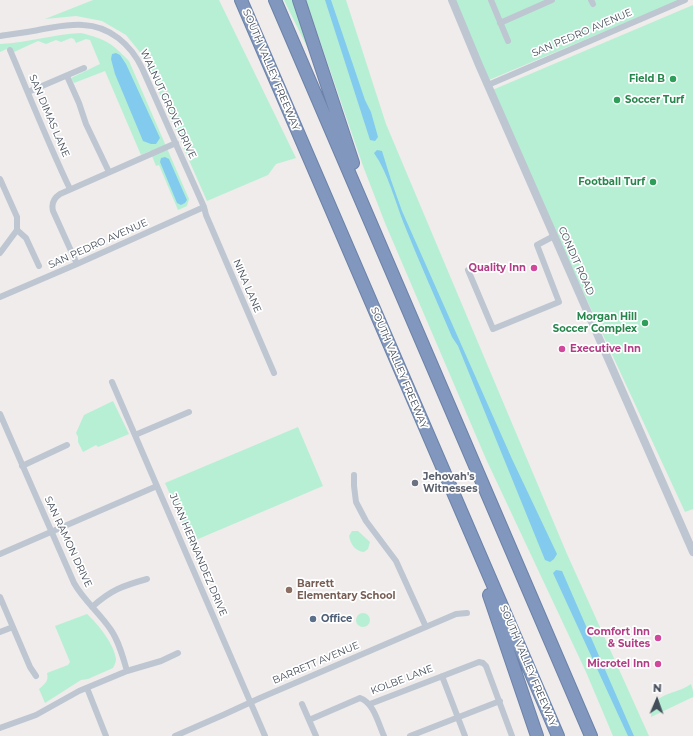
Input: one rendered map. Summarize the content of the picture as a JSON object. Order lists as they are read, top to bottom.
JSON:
{
  "streets": {
    "highway": ["SOUTH VALLEY FREEWAY"],
    "street": [
      "SAN PEDRO AVENUE",
      "WALNUT GROVE DRIVE",
      "SAN DIMAS LANE",
      "CONDIT ROAD",
      "NINA LANE",
      "SAN RAMON DRIVE",
      "JUAN HERNANDEZ DRIVE",
      "BARRETT AVENUE",
      "KOLBE LANE"
    ]
  },
  "crossings": [
    ["SAN PEDRO AVENUE", "WALNUT GROVE DRIVE"],
    ["SAN PEDRO AVENUE", "CONDIT ROAD"],
    ["SAN PEDRO AVENUE", "NINA LANE"],
    ["WALNUT GROVE DRIVE", "NINA LANE"],
    ["JUAN HERNANDEZ DRIVE", "BARRETT AVENUE"]
  ],
  "places": [
    "Field B",
    "Soccer Turf",
    "Football Turf",
    "Quality Inn",
    "Morgan Hill Soccer Complex",
    "Executive Inn",
    "Jehovah's Witnesses",
    "Barrett Elementary School",
    "Office",
    "Comfort Inn & Suites",
    "Microtel Inn"
  ],
  "north": "top"
}
